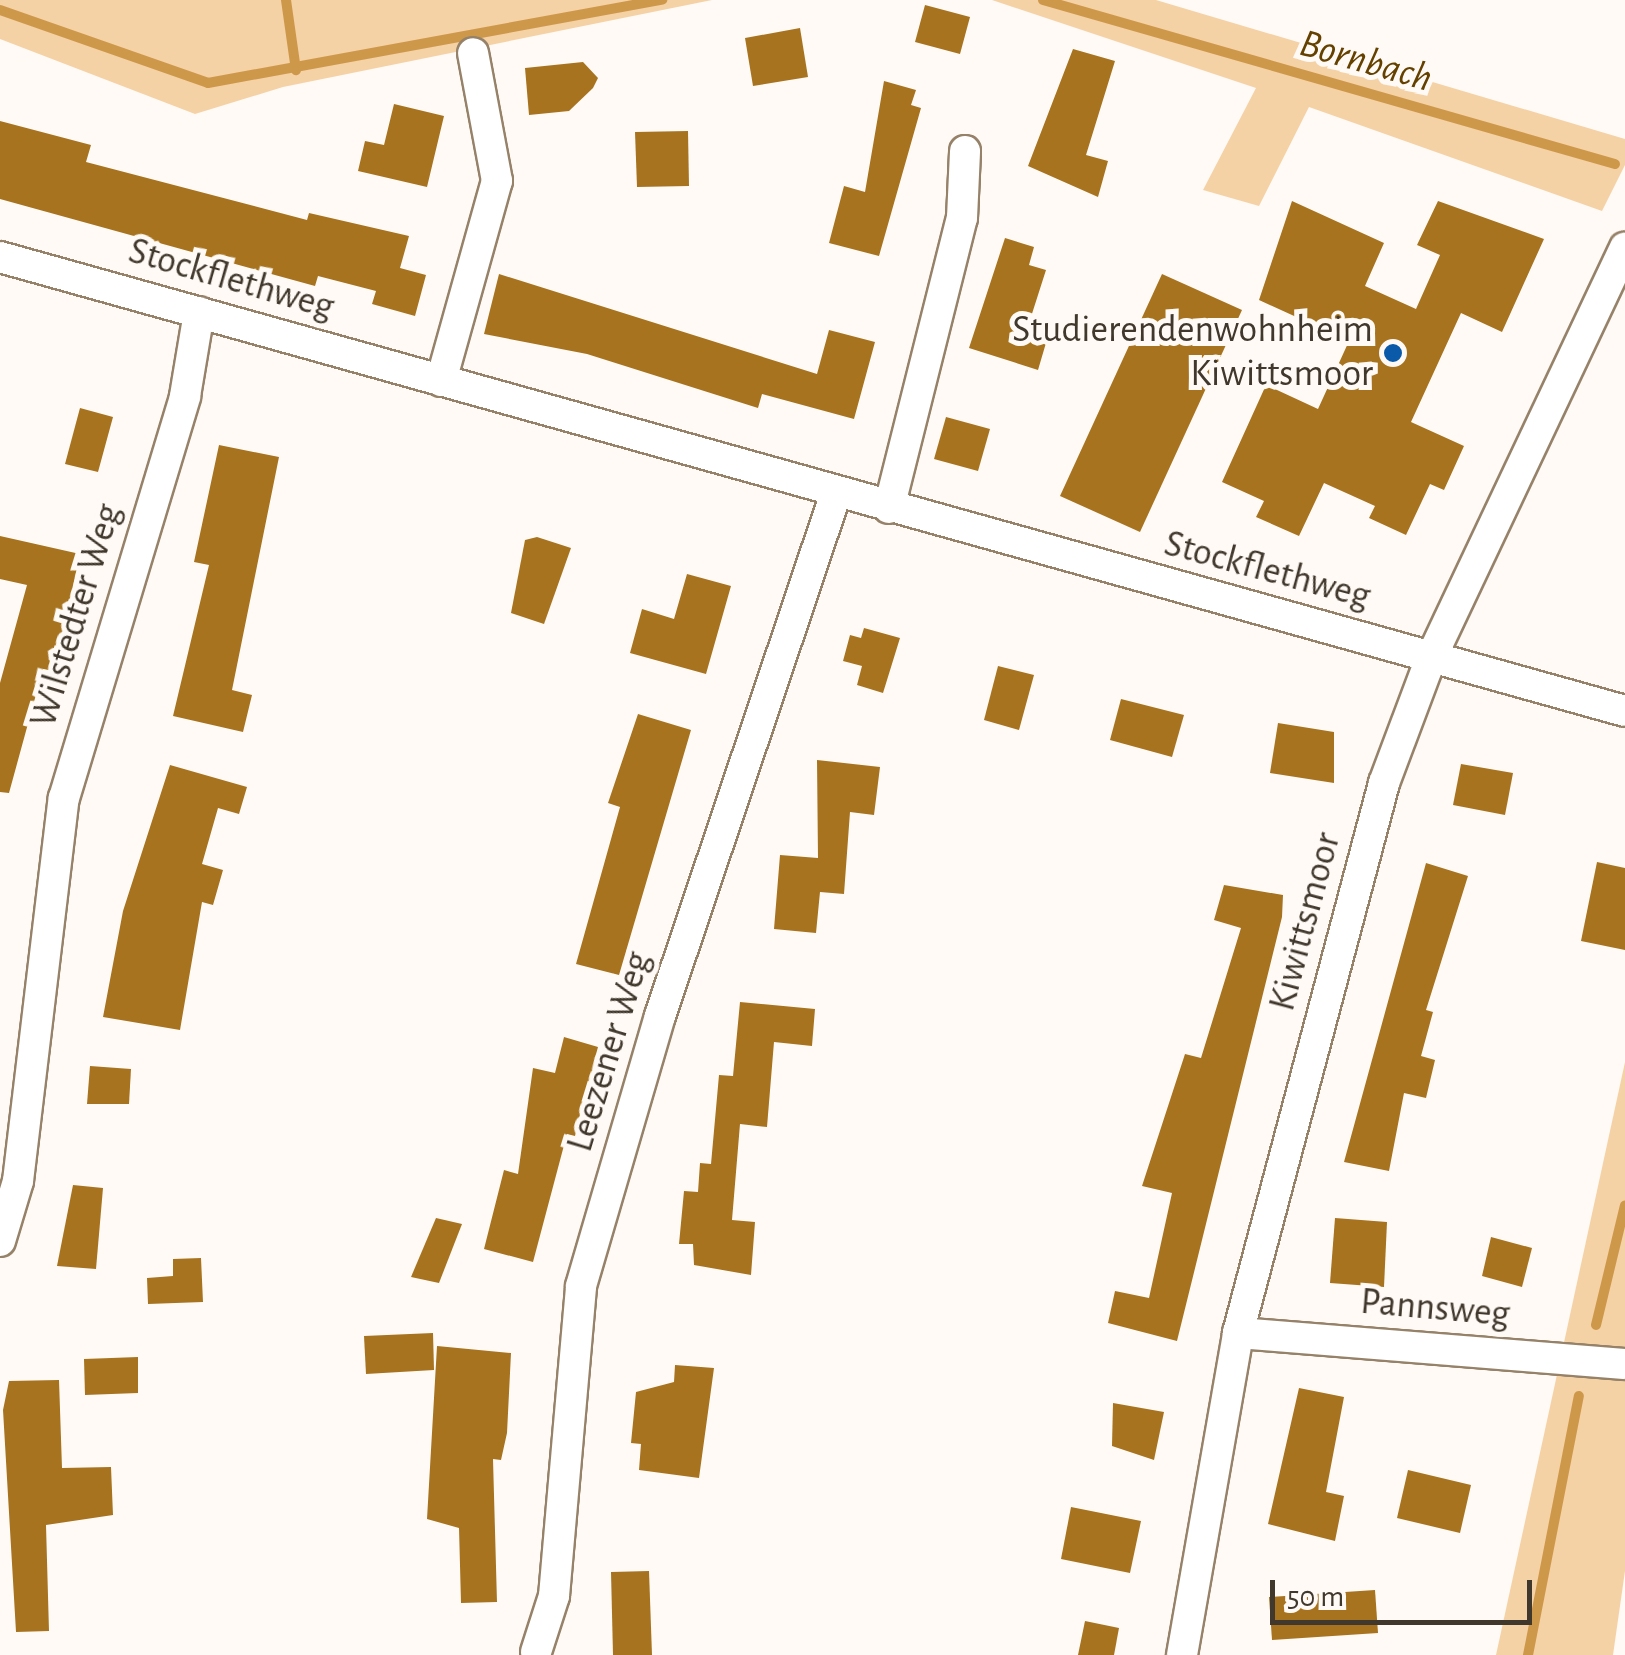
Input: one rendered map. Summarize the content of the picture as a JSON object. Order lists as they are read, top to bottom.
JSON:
{
  "streets": {
    "street": [
      "Stockflethweg",
      "Wilstedter Weg",
      "Kiwittsmoor",
      "Leezener Weg",
      "Pannsweg"
    ]
  },
  "crossings": [
    ["Stockflethweg", "Wilstedter Weg"],
    ["Stockflethweg", "Kiwittsmoor"],
    ["Stockflethweg", "Leezener Weg"],
    ["Kiwittsmoor", "Pannsweg"]
  ],
  "water": ["Bornbach"],
  "places": ["Studierendenwohnheim Kiwittsmoor"],
  "scale_bar": "50 m"
}
